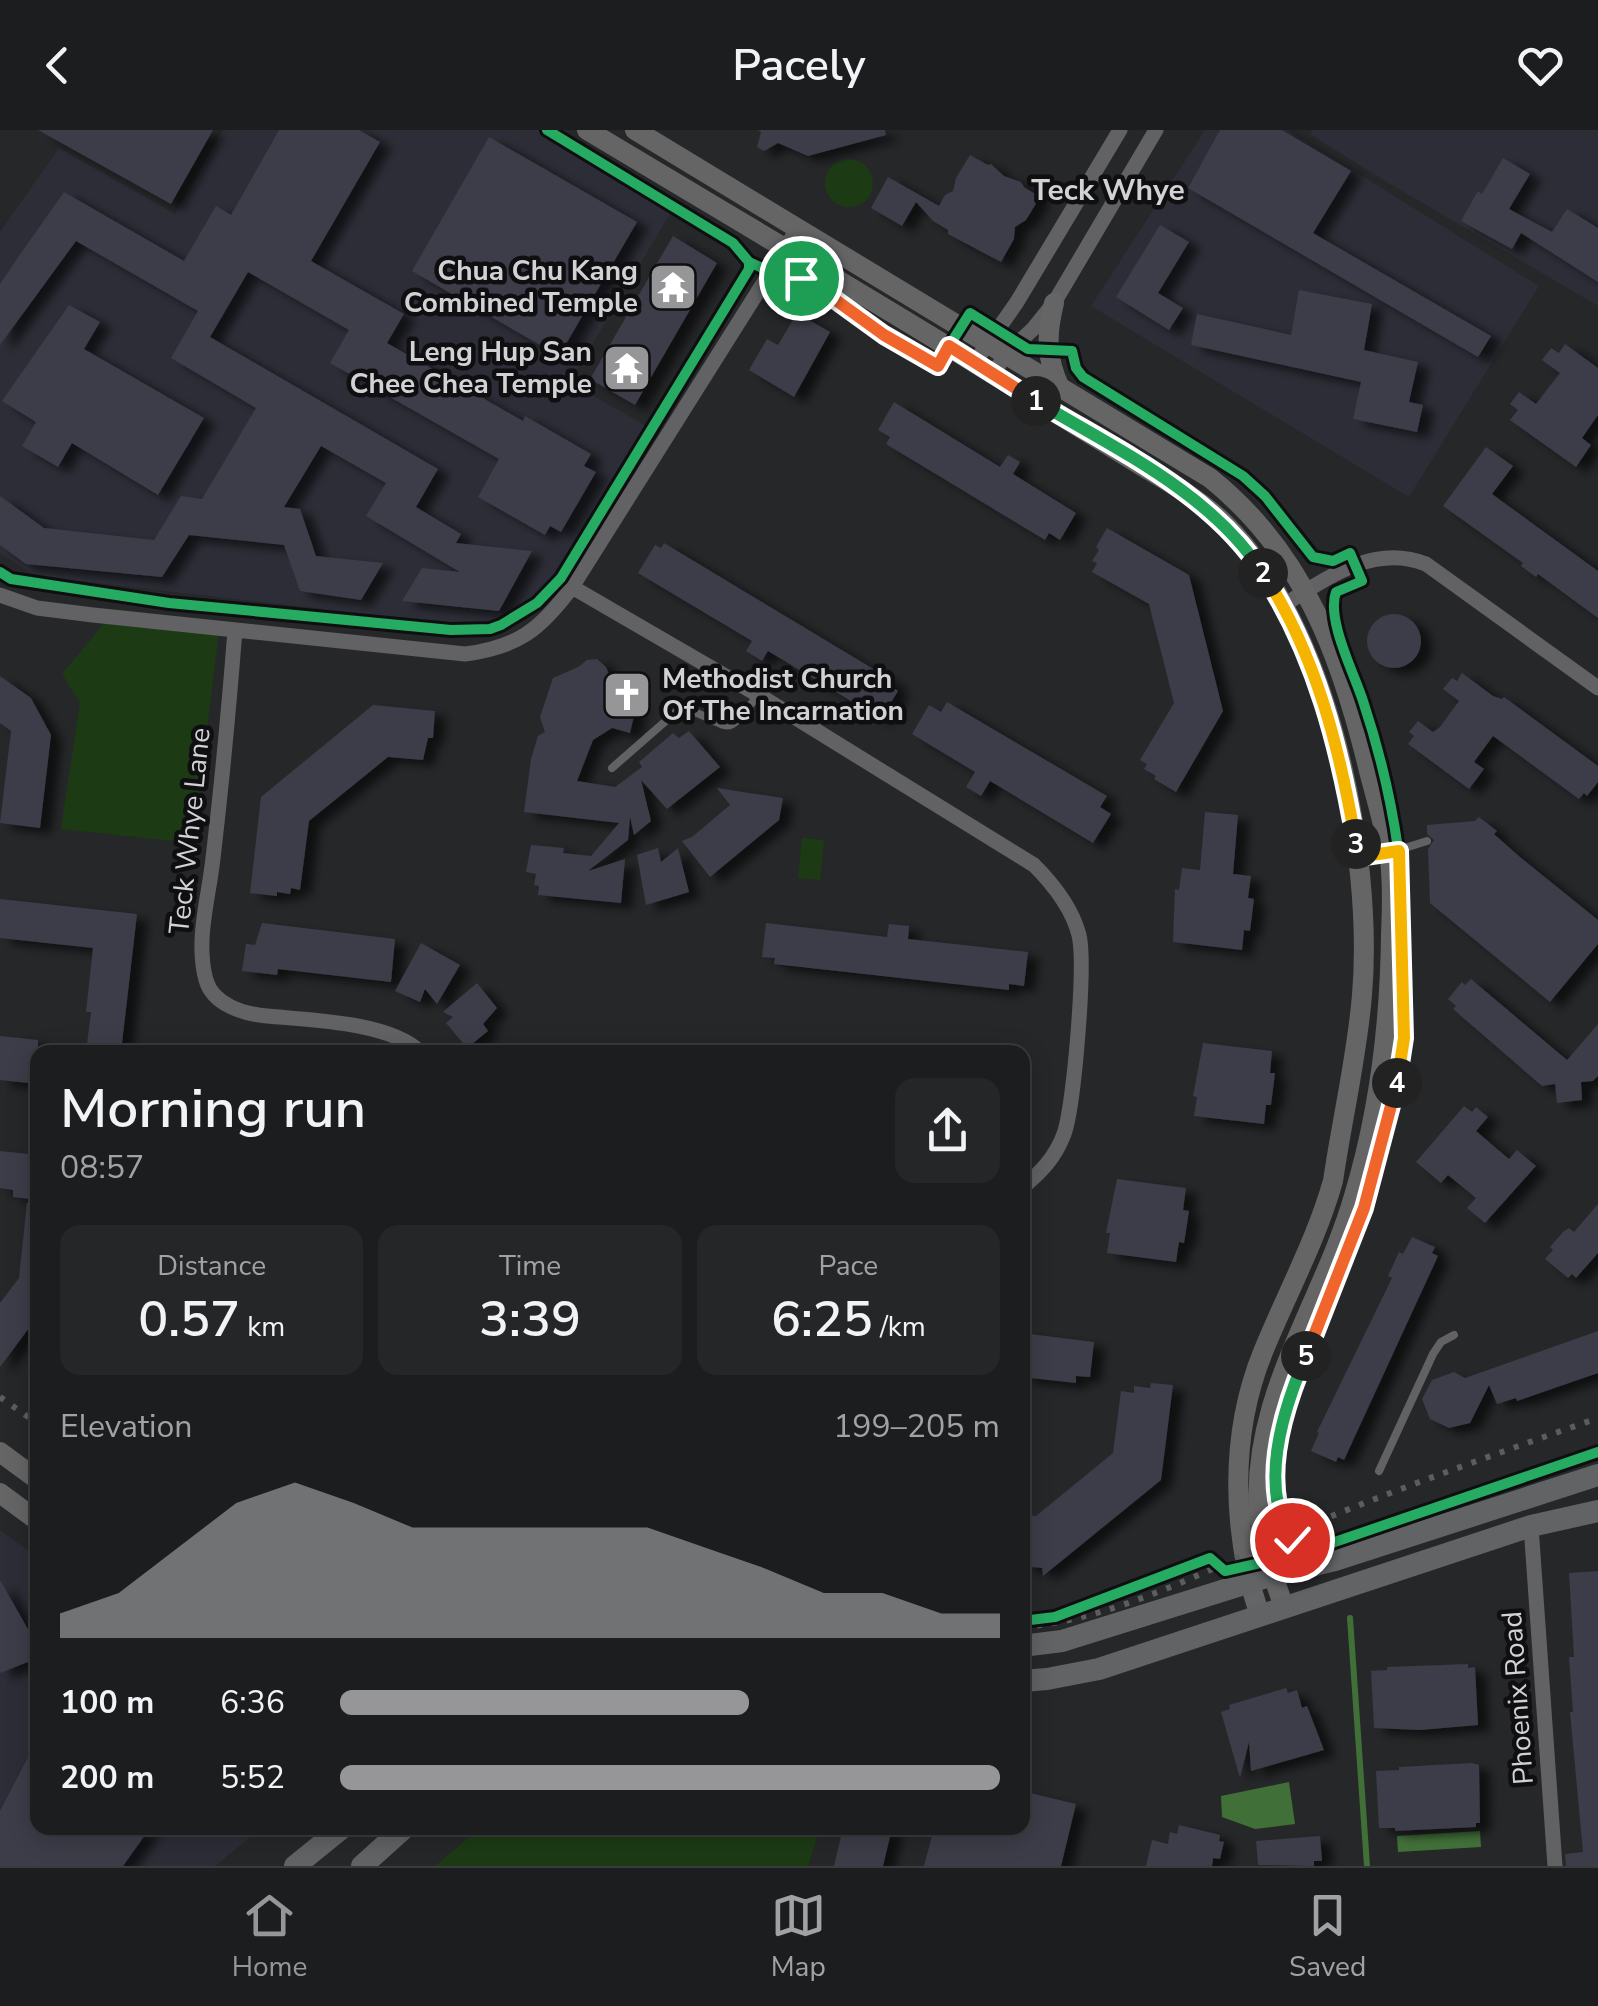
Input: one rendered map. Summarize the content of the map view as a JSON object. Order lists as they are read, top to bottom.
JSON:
{
  "streets": {
    "street": ["Teck Whye Lane", "Phoenix Road"]
  },
  "districts": ["Teck Whye"],
  "places": {
    "temple": ["Chua Chu Kang Combined Temple", "Leng Hup San Chee Chea Temple"],
    "church": ["Methodist Church Of The Incarnation"]
  },
  "page": {
    "header": "Pacely",
    "pins": [
      "1",
      "2",
      "3",
      "4",
      "5"
    ],
    "heading": ["Morning run", "08:57"],
    "stats": [
      ["Distance", "0.57 km"],
      ["Time", "3:39"],
      ["Pace", "6:25 /km"]
    ],
    "chart": ["Elevation", "199–205 m"],
    "list": [
      {
        "name": "100 m",
        "note": "6:36"
      },
      {
        "name": "200 m",
        "note": "5:52"
      }
    ],
    "tabs": ["Home", "Map", "Saved"]
  }
}
